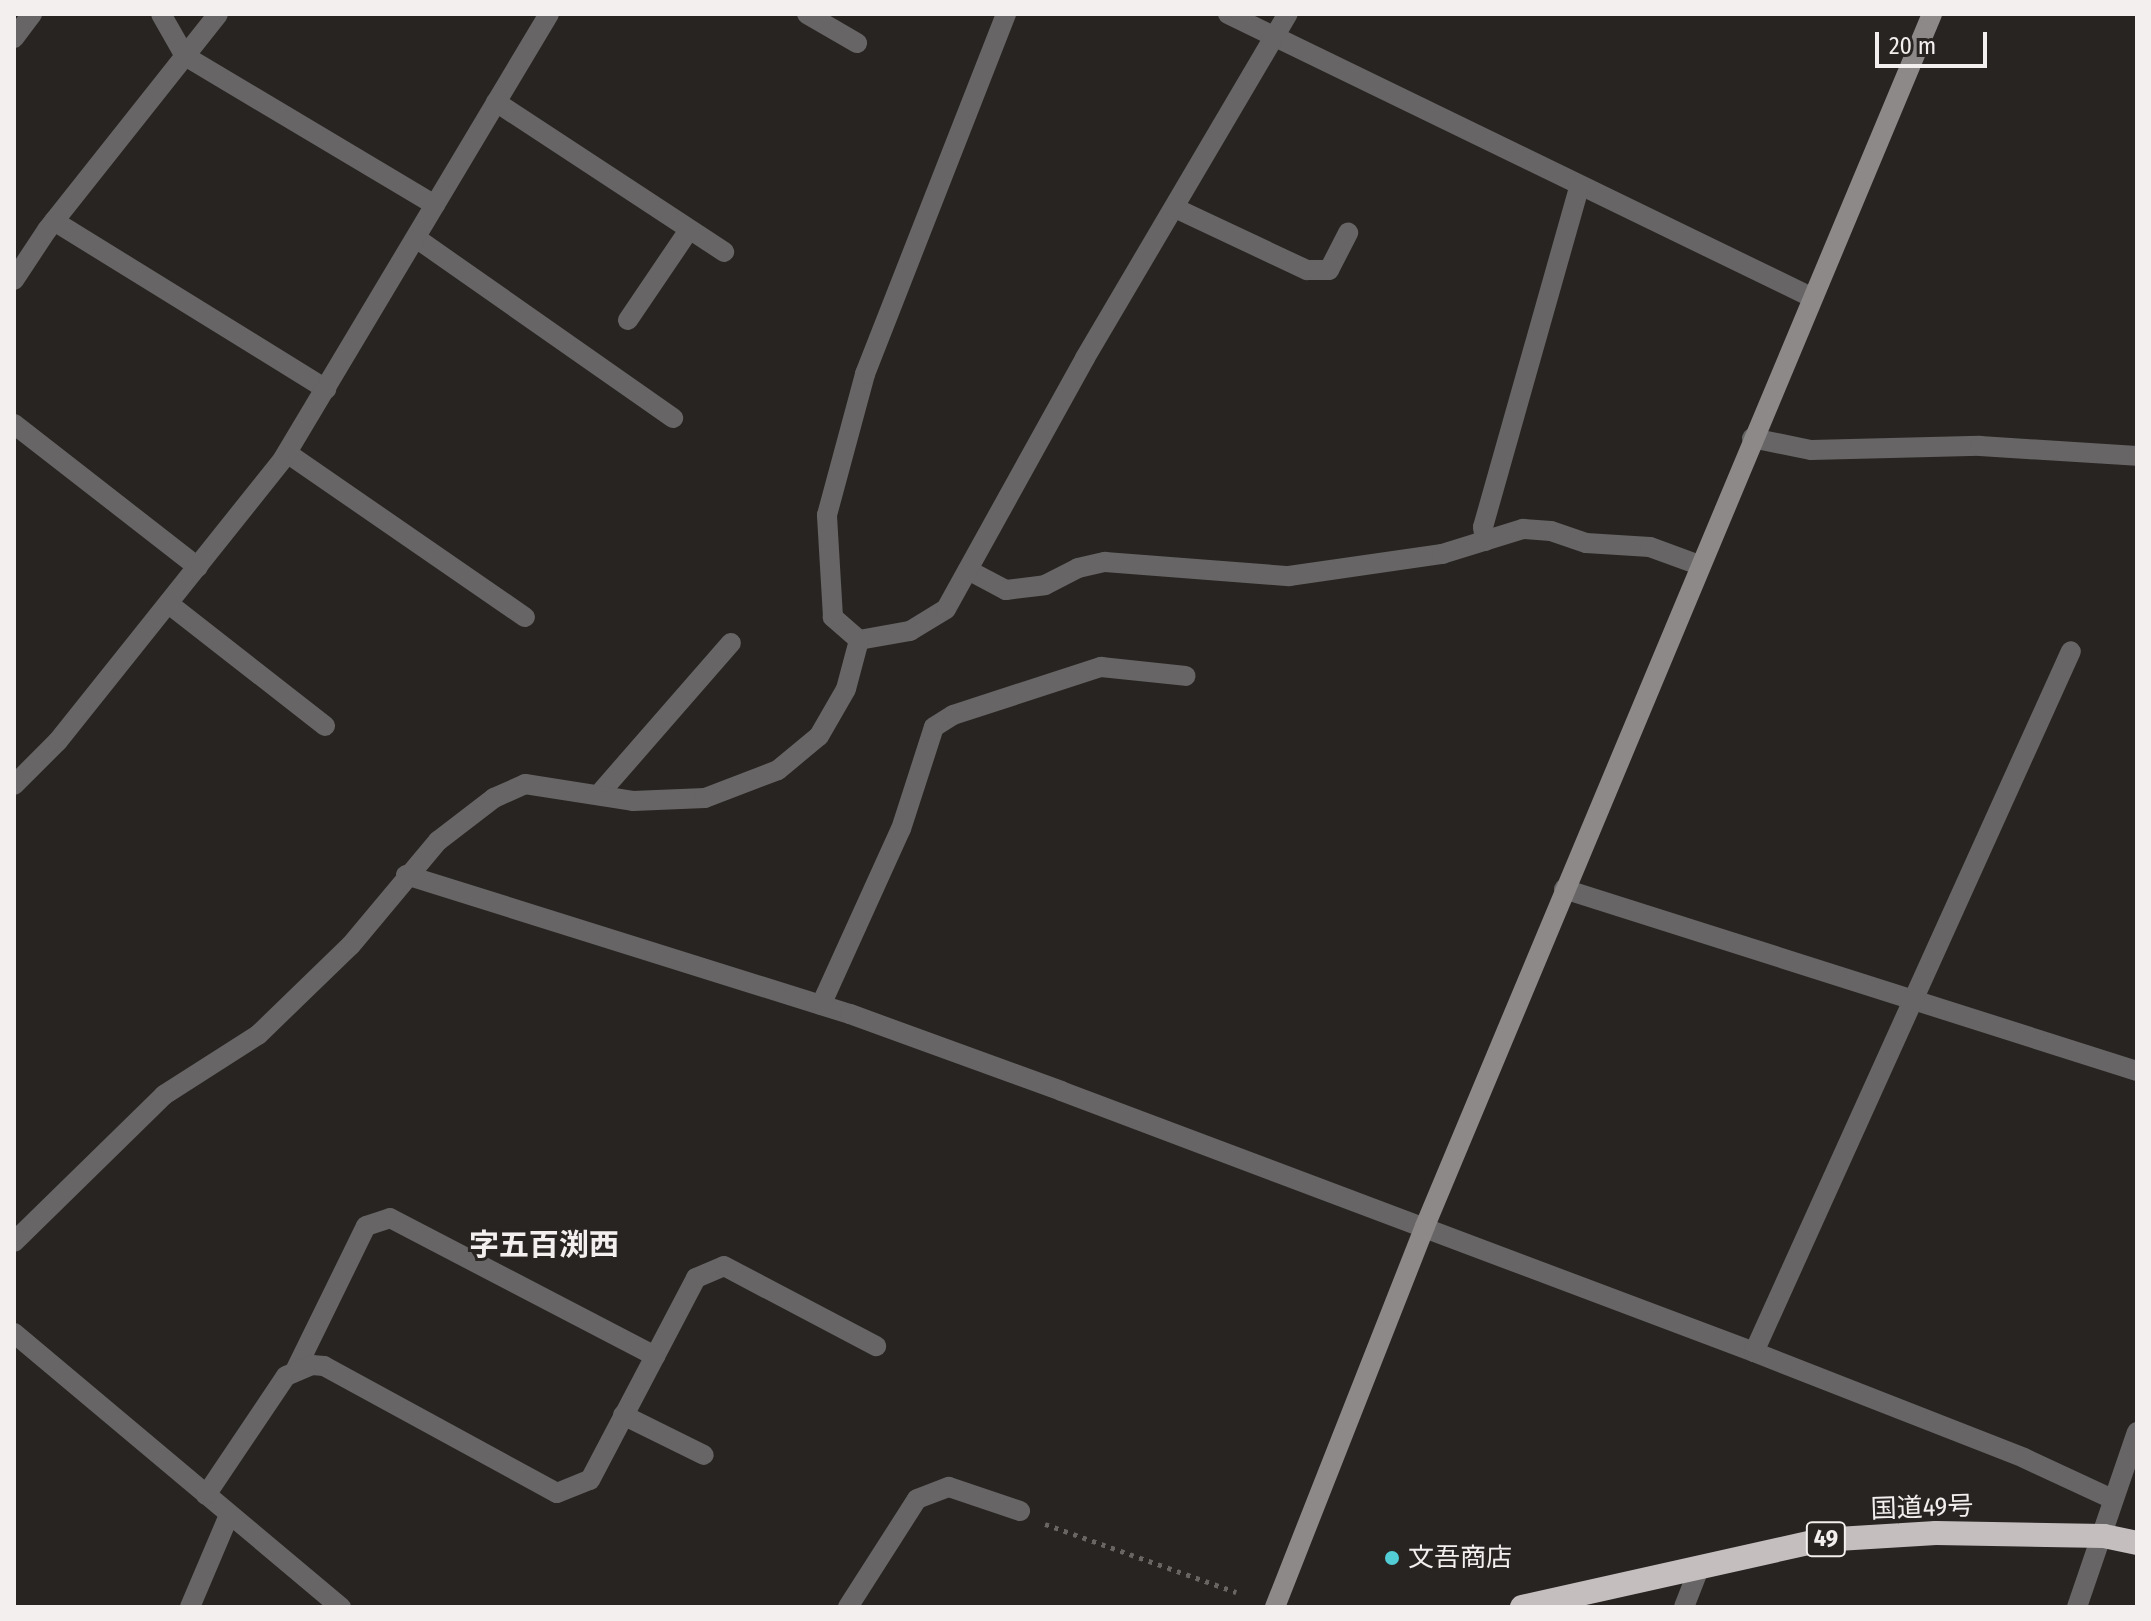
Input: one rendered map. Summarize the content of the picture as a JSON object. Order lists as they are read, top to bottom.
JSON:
{
  "streets": {
    "highway": ["国道49号", "49"]
  },
  "districts": ["字五百渕西"],
  "places": ["文吾商店"],
  "scale_bar": "20 m"
}
